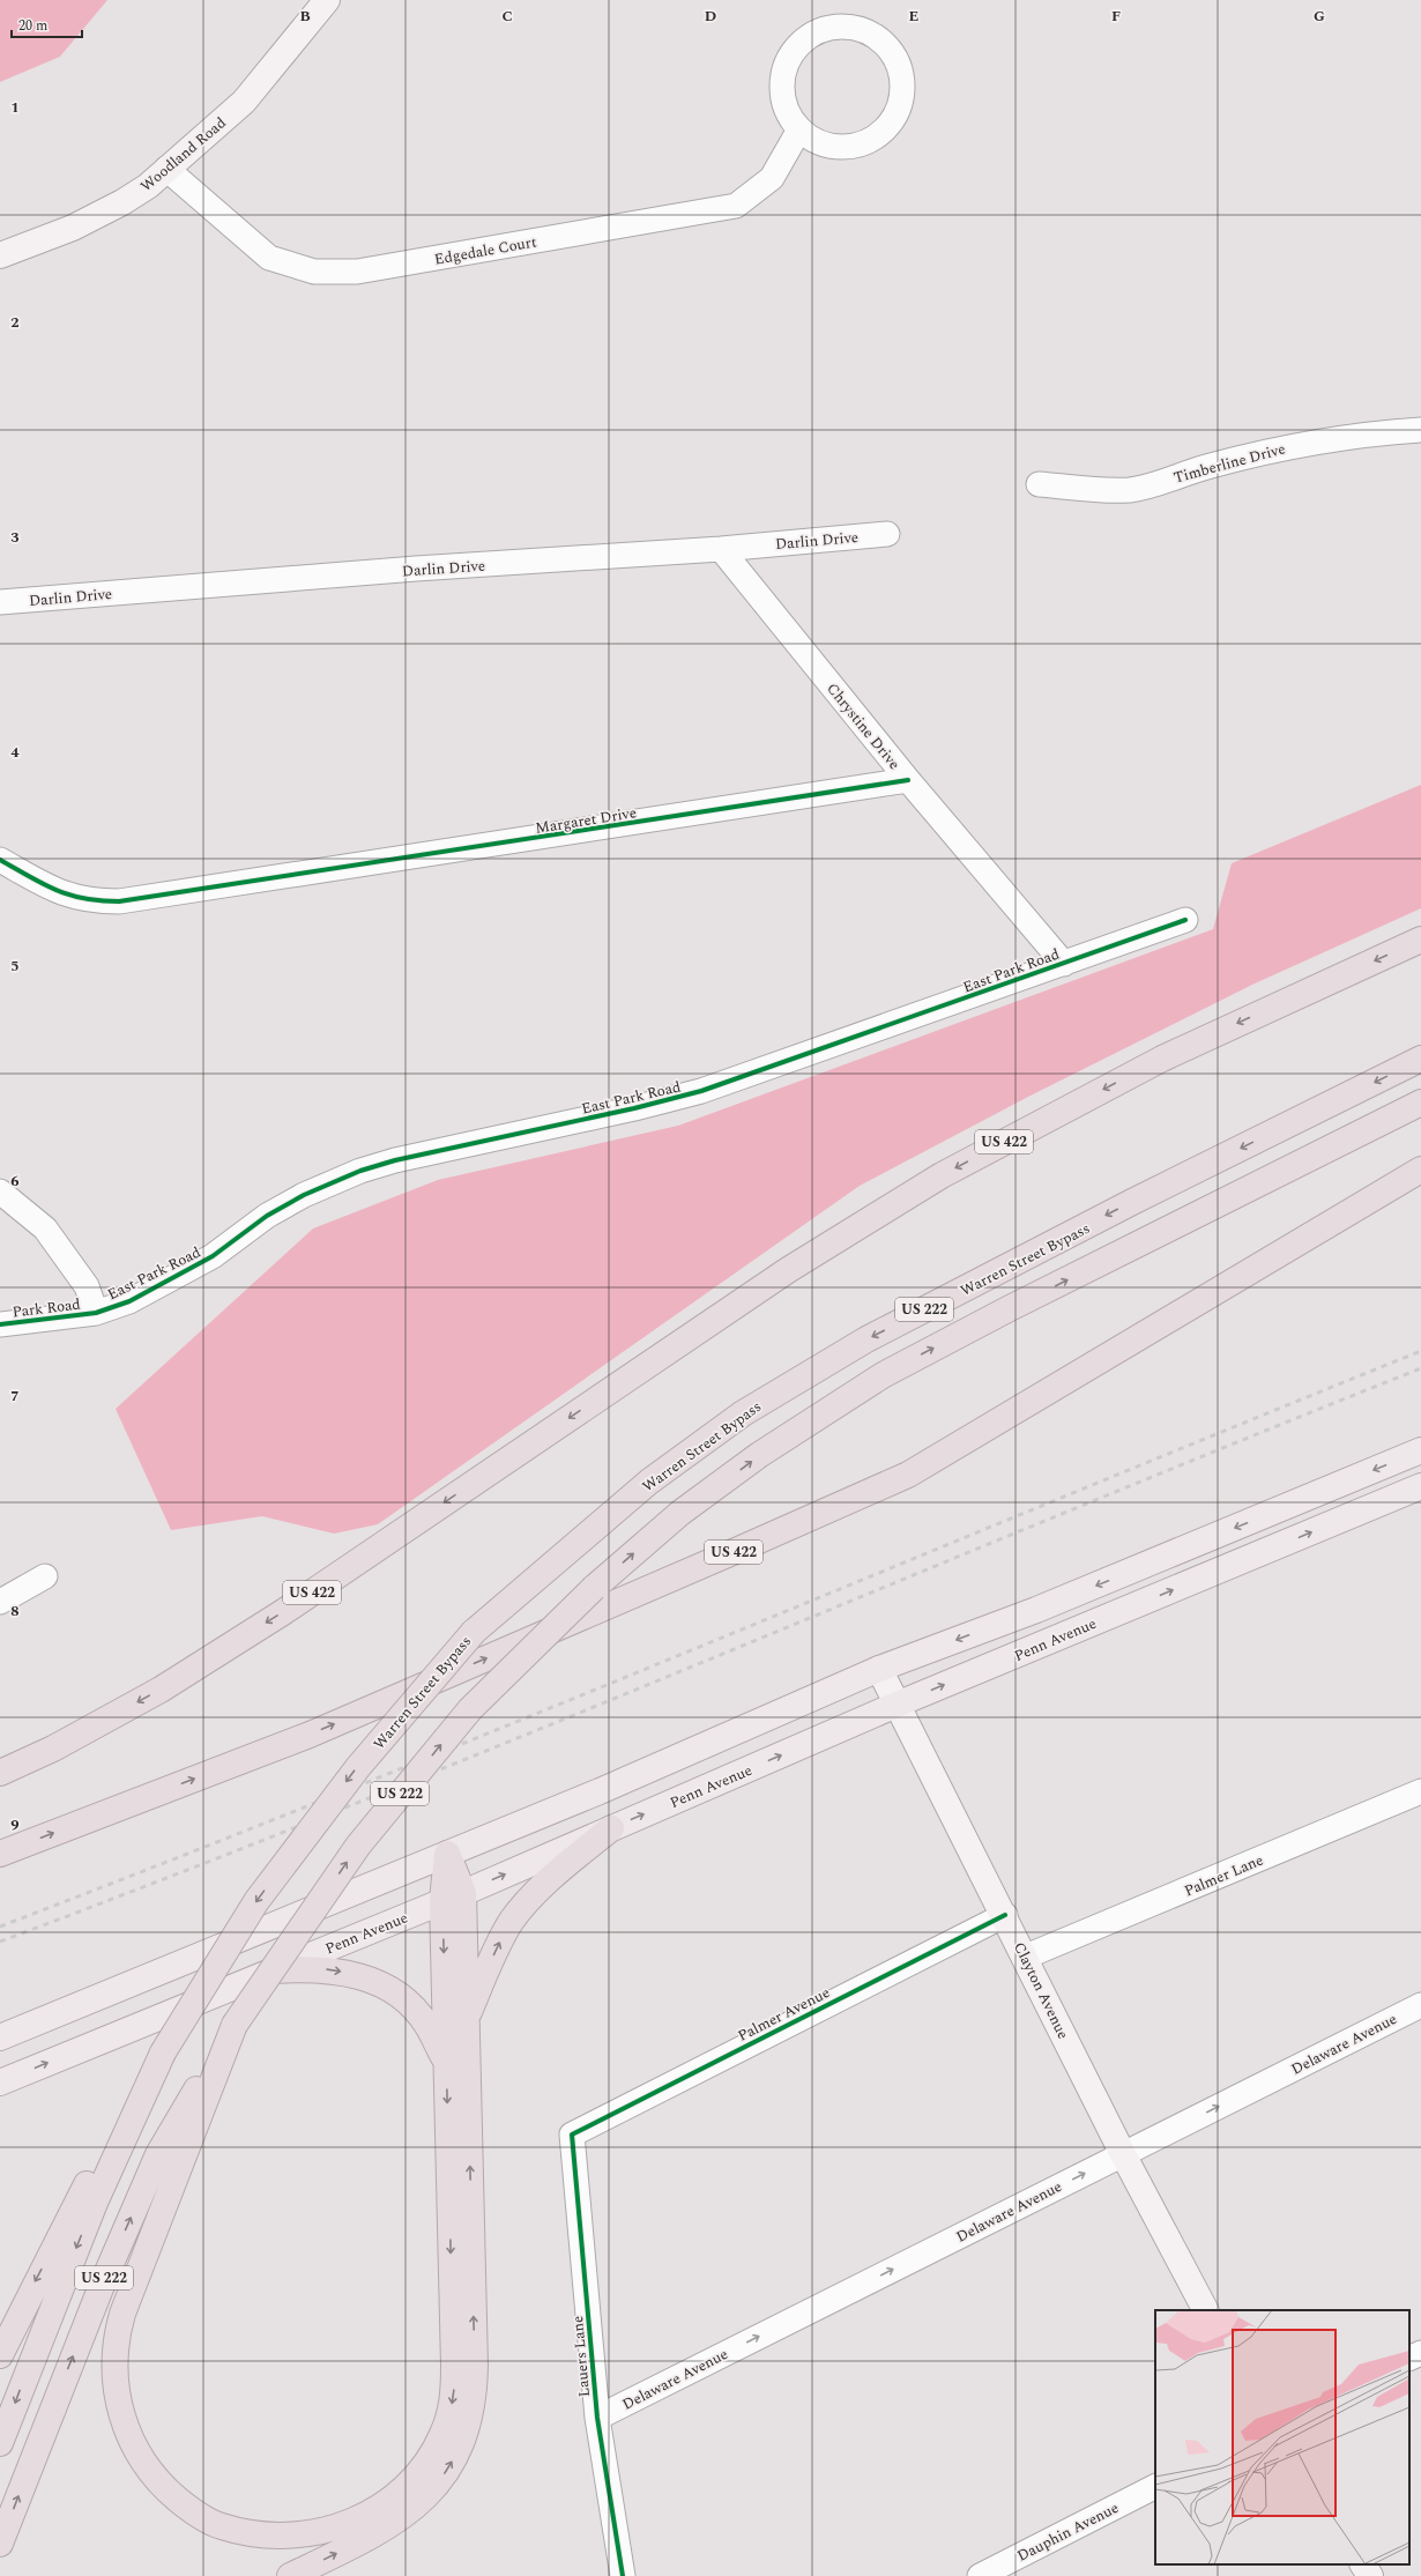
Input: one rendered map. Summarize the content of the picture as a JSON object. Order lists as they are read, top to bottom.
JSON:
{
  "streets": {
    "highway": ["US 422", "Warren Street Bypass", "US 222"],
    "main road": ["Penn Avenue"],
    "street": [
      "Woodland Road",
      "Edgedale Court",
      "Timberline Drive",
      "Darlin Drive",
      "Chrystine Drive",
      "Margaret Drive",
      "East Park Road",
      "Park Road",
      "Palmer Lane",
      "Clayton Avenue",
      "Palmer Avenue",
      "Delaware Avenue",
      "Lauers Lane",
      "Dauphin Avenue"
    ]
  },
  "crossings": [
    ["Woodland Road", "Edgedale Court"],
    ["Darlin Drive", "Chrystine Drive"],
    ["Chrystine Drive", "Margaret Drive"],
    ["Chrystine Drive", "East Park Road"],
    ["East Park Road", "Park Road"],
    ["Warren Street Bypass", "US 222"],
    ["Penn Avenue", "Clayton Avenue"],
    ["Palmer Lane", "Clayton Avenue"],
    ["Clayton Avenue", "Palmer Avenue"],
    ["Clayton Avenue", "Delaware Avenue"],
    ["Palmer Avenue", "Lauers Lane"],
    ["Delaware Avenue", "Lauers Lane"]
  ],
  "one_way": ["Delaware Avenue"],
  "scale_bar": "20 m",
  "grid": {
    "columns": [
      "B",
      "C",
      "D",
      "E",
      "F",
      "G"
    ],
    "rows": [
      "1",
      "2",
      "3",
      "4",
      "5",
      "6",
      "7",
      "8",
      "9"
    ]
  }
}
